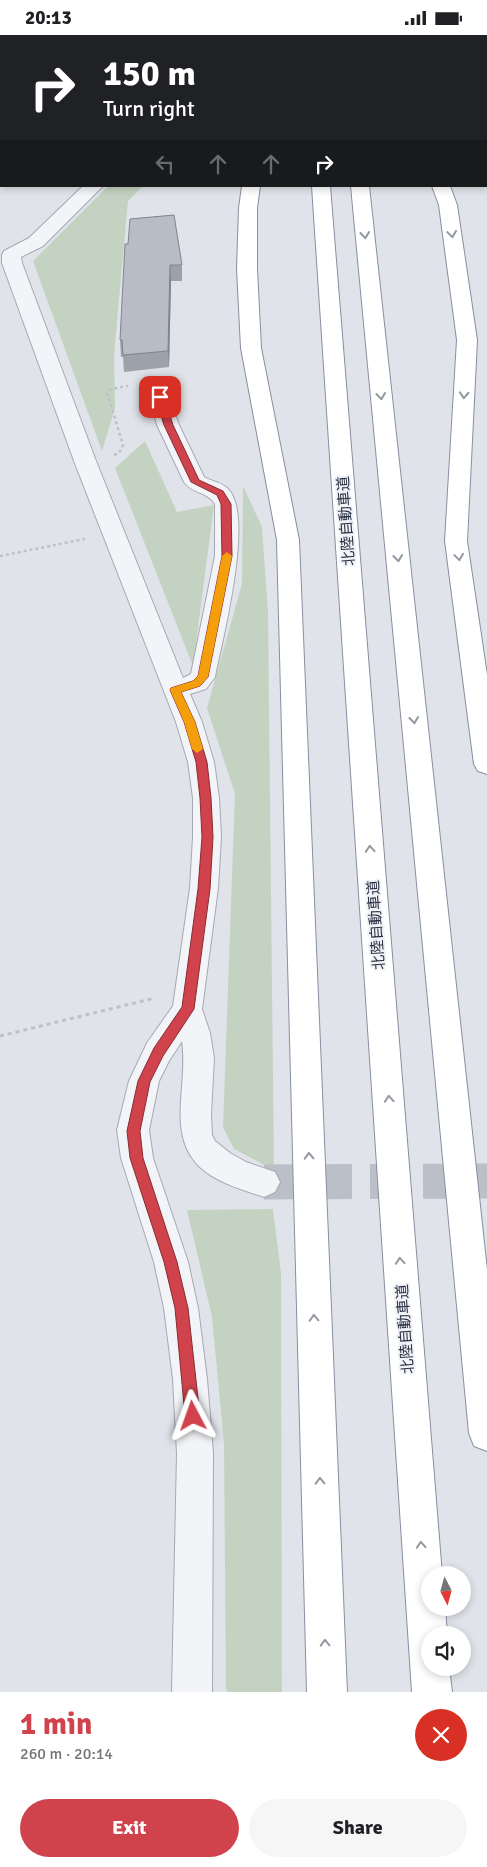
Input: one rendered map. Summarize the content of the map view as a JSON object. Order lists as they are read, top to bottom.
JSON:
{
  "streets": {
    "highway": ["北陸自動車道"]
  },
  "north": "bottom",
  "page": {
    "status": "20:13",
    "turn": ["150 m", "Turn right"],
    "heading": ["1 min", "260 m · 20:14"],
    "buttons": ["Exit", "Share"]
  }
}
